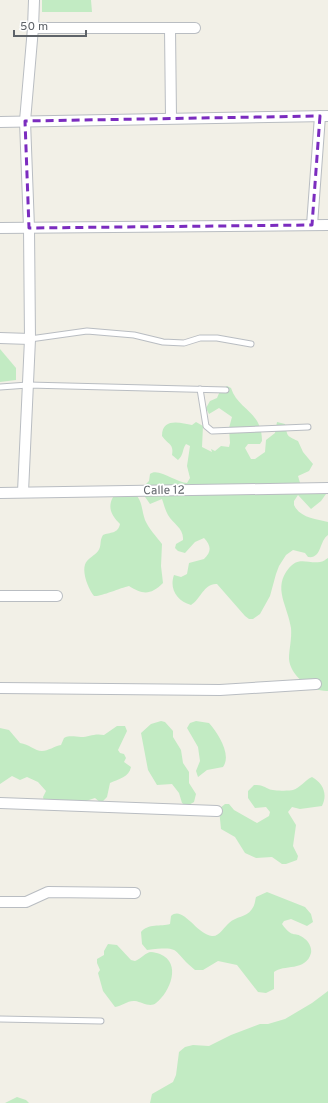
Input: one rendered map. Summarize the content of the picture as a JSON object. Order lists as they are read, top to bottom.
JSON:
{
  "streets": {
    "street": ["Calle 12"]
  },
  "scale_bar": "50 m"
}
